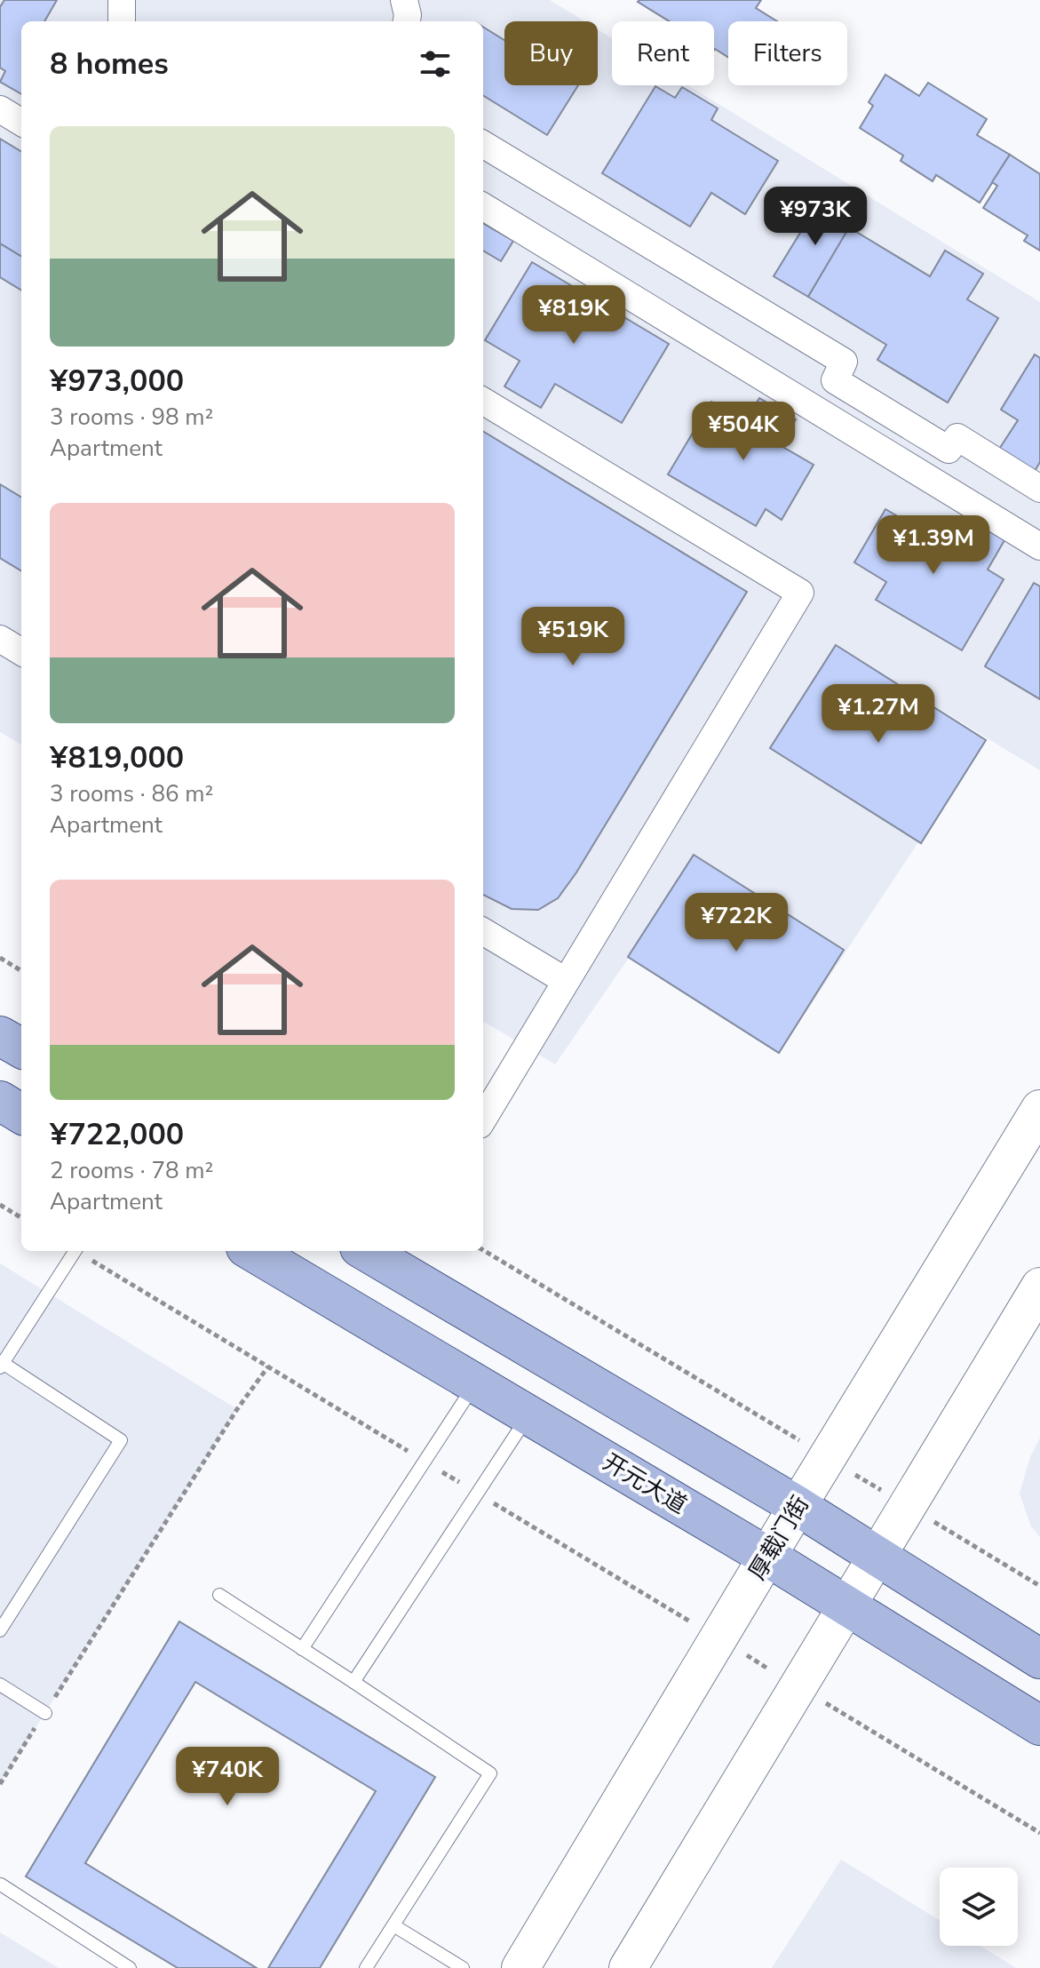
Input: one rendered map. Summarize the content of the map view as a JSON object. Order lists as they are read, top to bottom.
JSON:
{
  "streets": {
    "main road": ["开元大道", "厚载门街"]
  },
  "crossings": [
    ["开元大道", "厚载门街"]
  ],
  "page": {
    "chip": ["Buy", "Rent", "Filters"],
    "heading": "8 homes",
    "list": [
      {
        "name": "¥973,000",
        "note": "3 rooms · 98 m² · Apartment"
      },
      {
        "name": "¥819,000",
        "note": "3 rooms · 86 m² · Apartment"
      },
      {
        "name": "¥722,000",
        "note": "2 rooms · 78 m² · Apartment"
      }
    ],
    "price": [
      "¥973K",
      "¥819K",
      "¥504K",
      "¥1.39M",
      "¥519K",
      "¥1.27M",
      "¥722K",
      "¥740K"
    ]
  }
}
